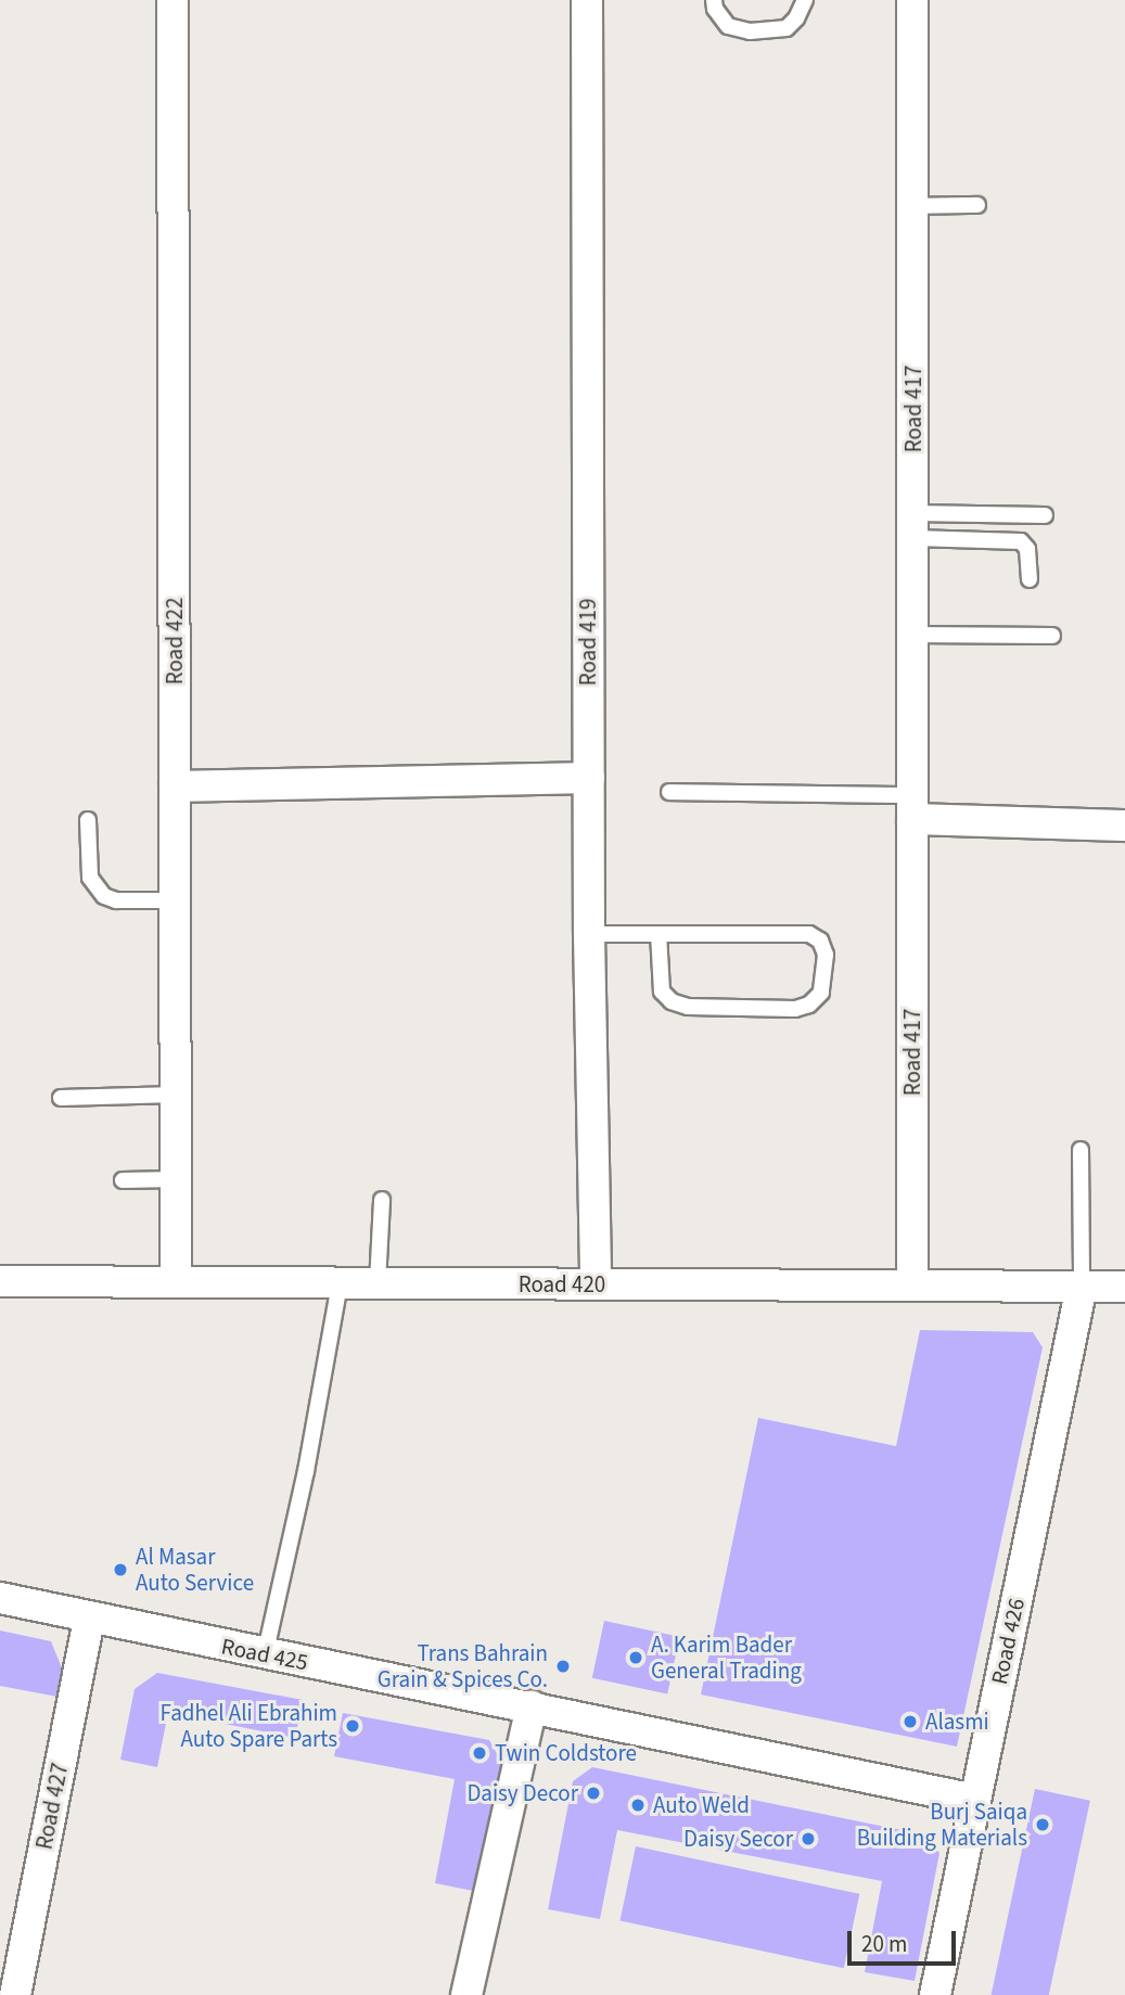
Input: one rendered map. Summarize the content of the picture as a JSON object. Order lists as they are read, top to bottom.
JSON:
{
  "streets": {
    "street": [
      "Road 417",
      "Road 422",
      "Road 419",
      "Road 420",
      "Road 426",
      "Road 425",
      "Road 427"
    ]
  },
  "crossings": [
    ["Road 417", "Road 420"],
    ["Road 422", "Road 420"],
    ["Road 419", "Road 420"],
    ["Road 420", "Road 426"],
    ["Road 426", "Road 425"],
    ["Road 425", "Road 427"]
  ],
  "places": [
    "Al Masar Auto Service",
    "A. Karim Bader General Trading",
    "Trans Bahrain Grain & Spices Co.",
    "Alasmi",
    "Fadhel Ali Ebrahim Auto Spare Parts",
    "Twin Coldstore",
    "Daisy Decor",
    "Auto Weld",
    "Burj Saiqa Building Materials",
    "Daisy Secor"
  ],
  "scale_bar": "20 m"
}
